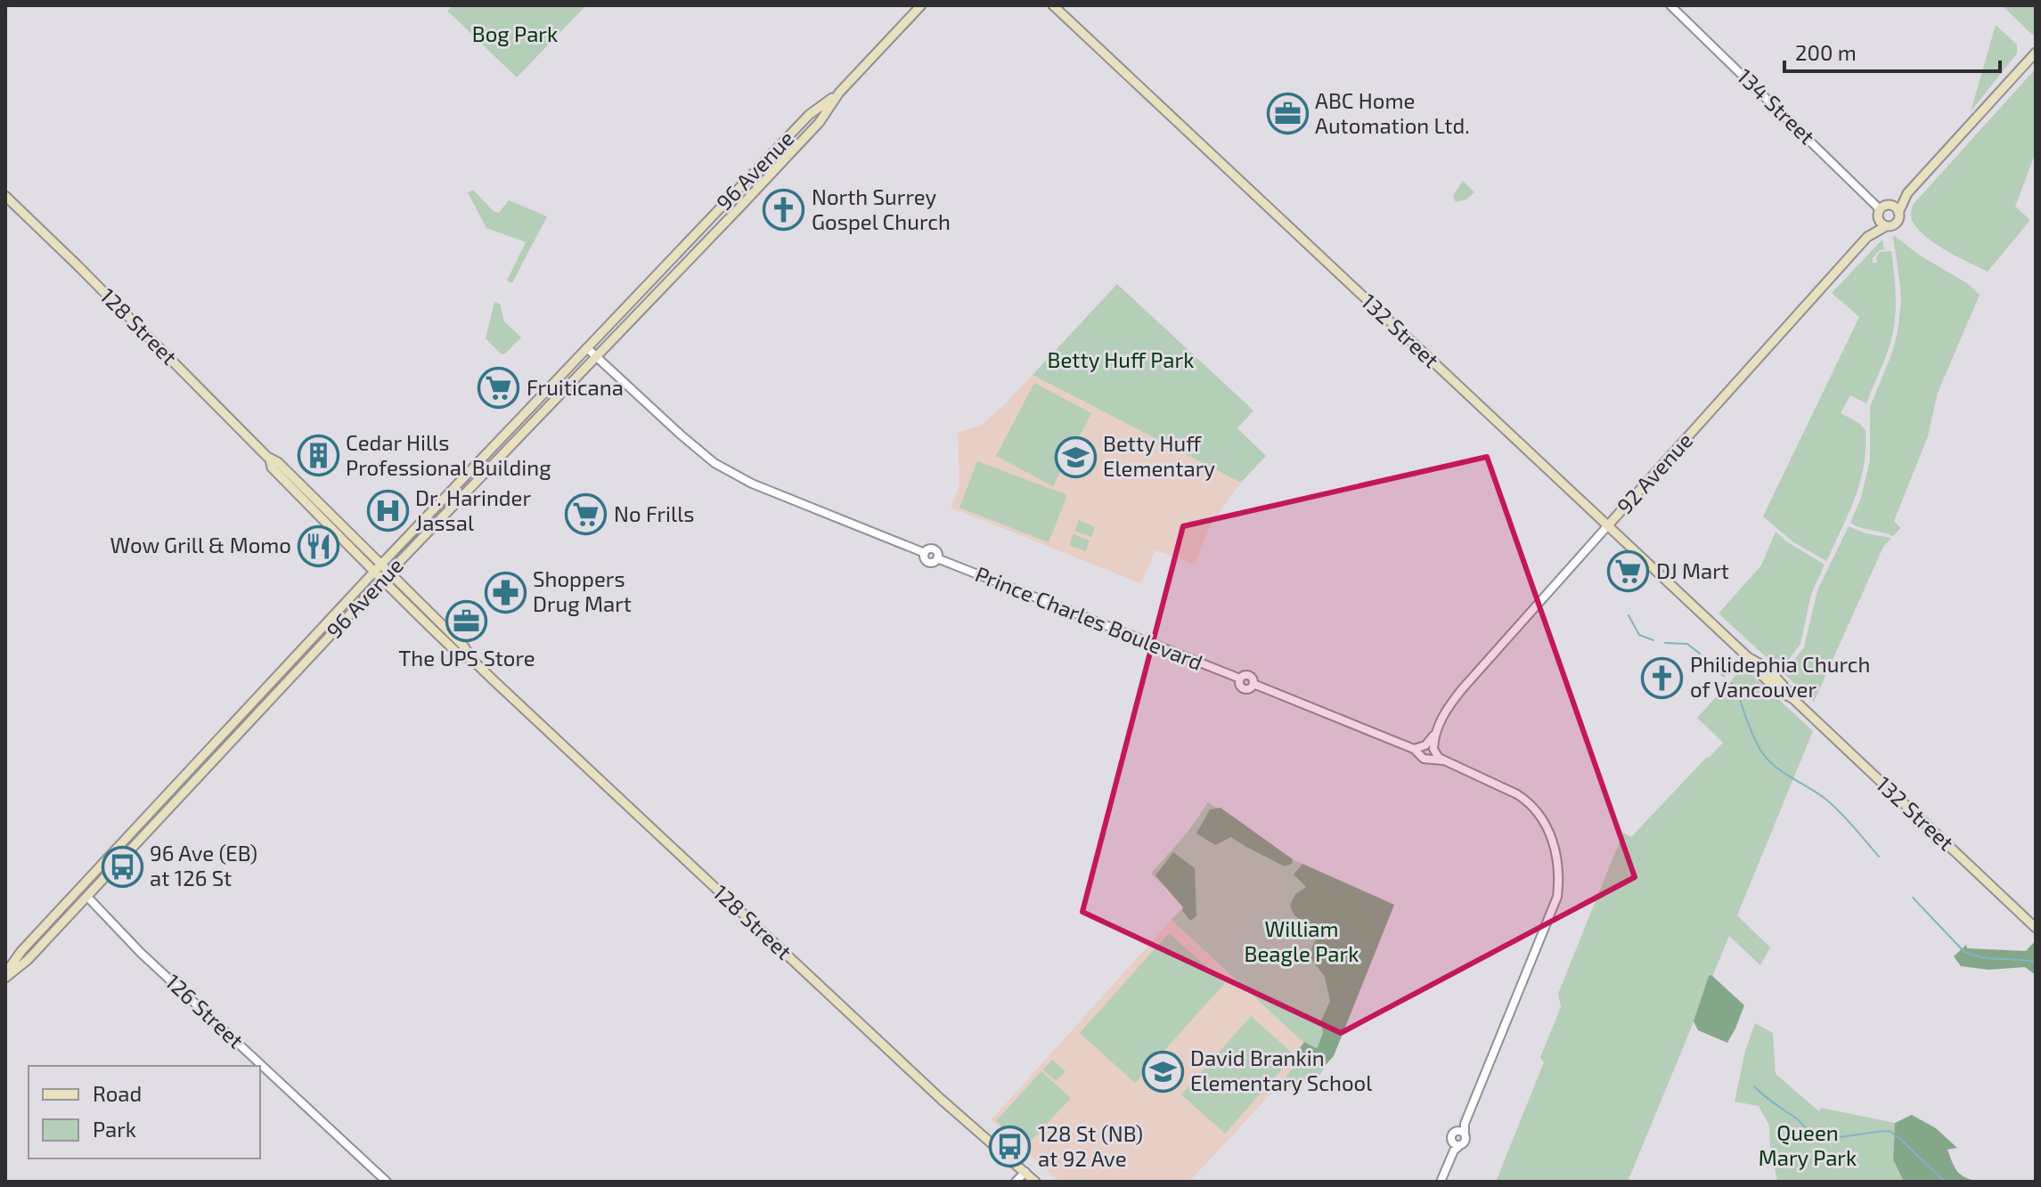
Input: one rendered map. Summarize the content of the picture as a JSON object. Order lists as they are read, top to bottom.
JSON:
{
  "streets": {
    "main road": [
      "96 Avenue",
      "128 Street",
      "132 Street",
      "92 Avenue"
    ],
    "street": ["134 Street", "Prince Charles Boulevard", "126 Street"]
  },
  "crossings": [
    ["134 Street", "92 Avenue"],
    ["96 Avenue", "128 Street"],
    ["96 Avenue", "Prince Charles Boulevard"],
    ["96 Avenue", "126 Street"],
    ["132 Street", "92 Avenue"],
    ["92 Avenue", "Prince Charles Boulevard"]
  ],
  "parks": [
    "Bog Park",
    "Betty Huff Park",
    "William Beagle Park",
    "Queen Mary Park"
  ],
  "places": {
    "office": ["ABC Home Automation Ltd.", "The UPS Store"],
    "church": ["North Surrey Gospel Church", "Philidephia Church of Vancouver"],
    "supermarket": ["Fruiticana", "No Frills", "DJ Mart"],
    "building": ["Cedar Hills Professional Building"],
    "school or university": ["Betty Huff Elementary", "David Brankin Elementary School"],
    "hospital": ["Dr. Harinder Jassal"],
    "restaurant": ["Wow Grill & Momo"],
    "pharmacy": ["Shoppers Drug Mart"],
    "bus stop": ["96 Ave (EB) at 126 St", "128 St (NB) at 92 Ave"]
  },
  "legend": ["Road", "Park"],
  "scale_bar": "200 m"
}
